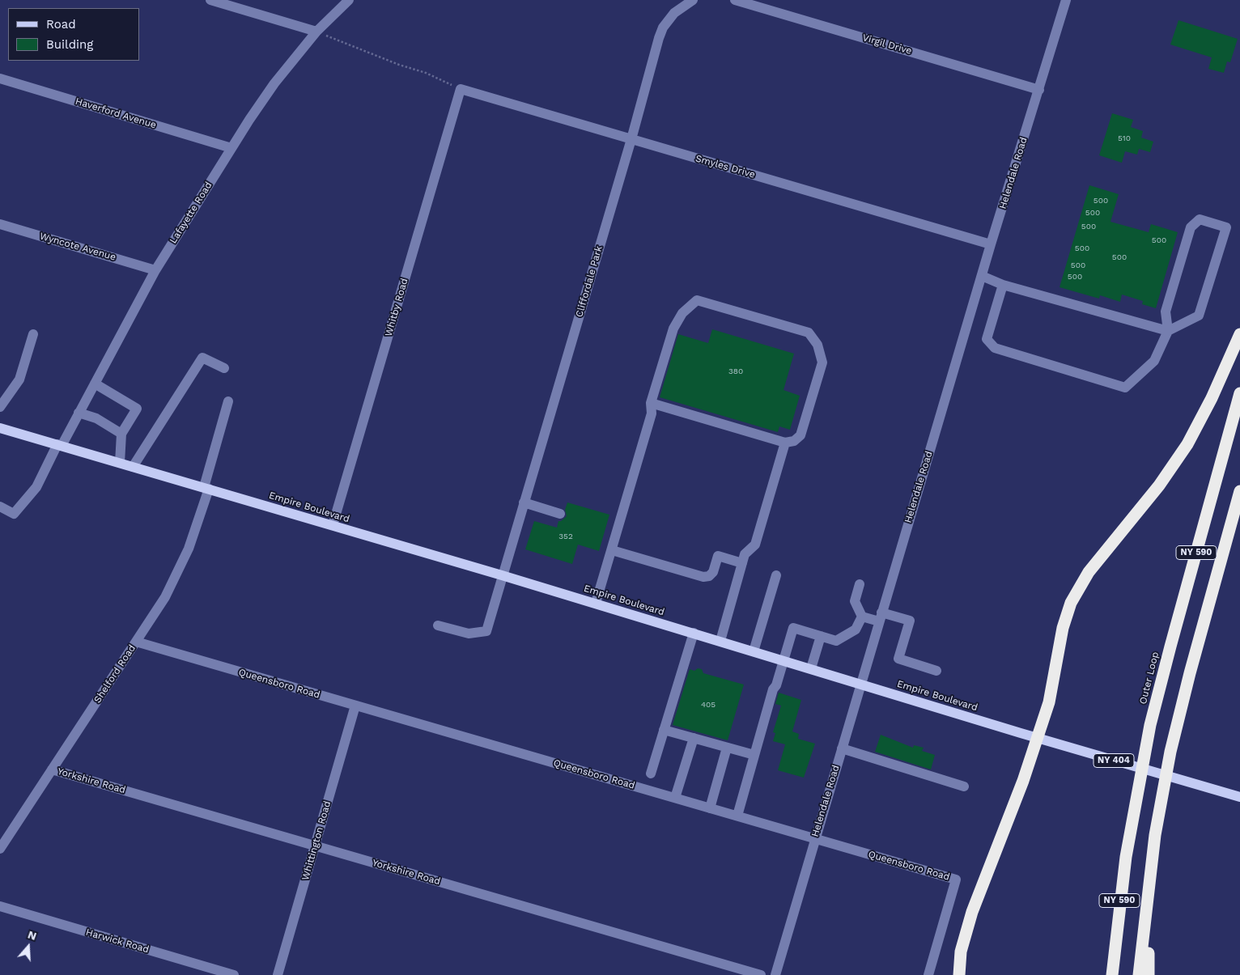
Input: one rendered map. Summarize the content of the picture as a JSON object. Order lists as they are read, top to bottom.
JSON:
{
  "streets": {
    "highway": ["NY 590", "Outer Loop"],
    "main road": ["Empire Boulevard", "NY 404"],
    "street": [
      "Virgil Drive",
      "Haverford Avenue",
      "Smyles Drive",
      "Helendale Road",
      "Lafayette Road",
      "Wyncote Avenue",
      "Cliffordale Park",
      "Whitby Road",
      "Shelford Road",
      "Queensboro Road",
      "Yorkshire Road",
      "Whittington Road",
      "Harwick Road"
    ]
  },
  "crossings": [
    ["Virgil Drive", "Helendale Road"],
    ["Haverford Avenue", "Lafayette Road"],
    ["Smyles Drive", "Helendale Road"],
    ["Smyles Drive", "Cliffordale Park"],
    ["Smyles Drive", "Whitby Road"],
    ["Helendale Road", "Empire Boulevard"],
    ["Helendale Road", "Queensboro Road"],
    ["Lafayette Road", "Wyncote Avenue"],
    ["Lafayette Road", "Empire Boulevard"],
    ["Cliffordale Park", "Empire Boulevard"],
    ["Whitby Road", "Empire Boulevard"],
    ["Empire Boulevard", "Shelford Road"],
    ["Shelford Road", "Queensboro Road"],
    ["Shelford Road", "Yorkshire Road"],
    ["Queensboro Road", "Whittington Road"],
    ["Yorkshire Road", "Whittington Road"]
  ],
  "house_numbers": [
    "510",
    "500",
    "500",
    "500",
    "500",
    "500",
    "500",
    "500",
    "500",
    "380",
    "352",
    "405"
  ],
  "legend": ["Road", "Building"],
  "north": "top"
}
